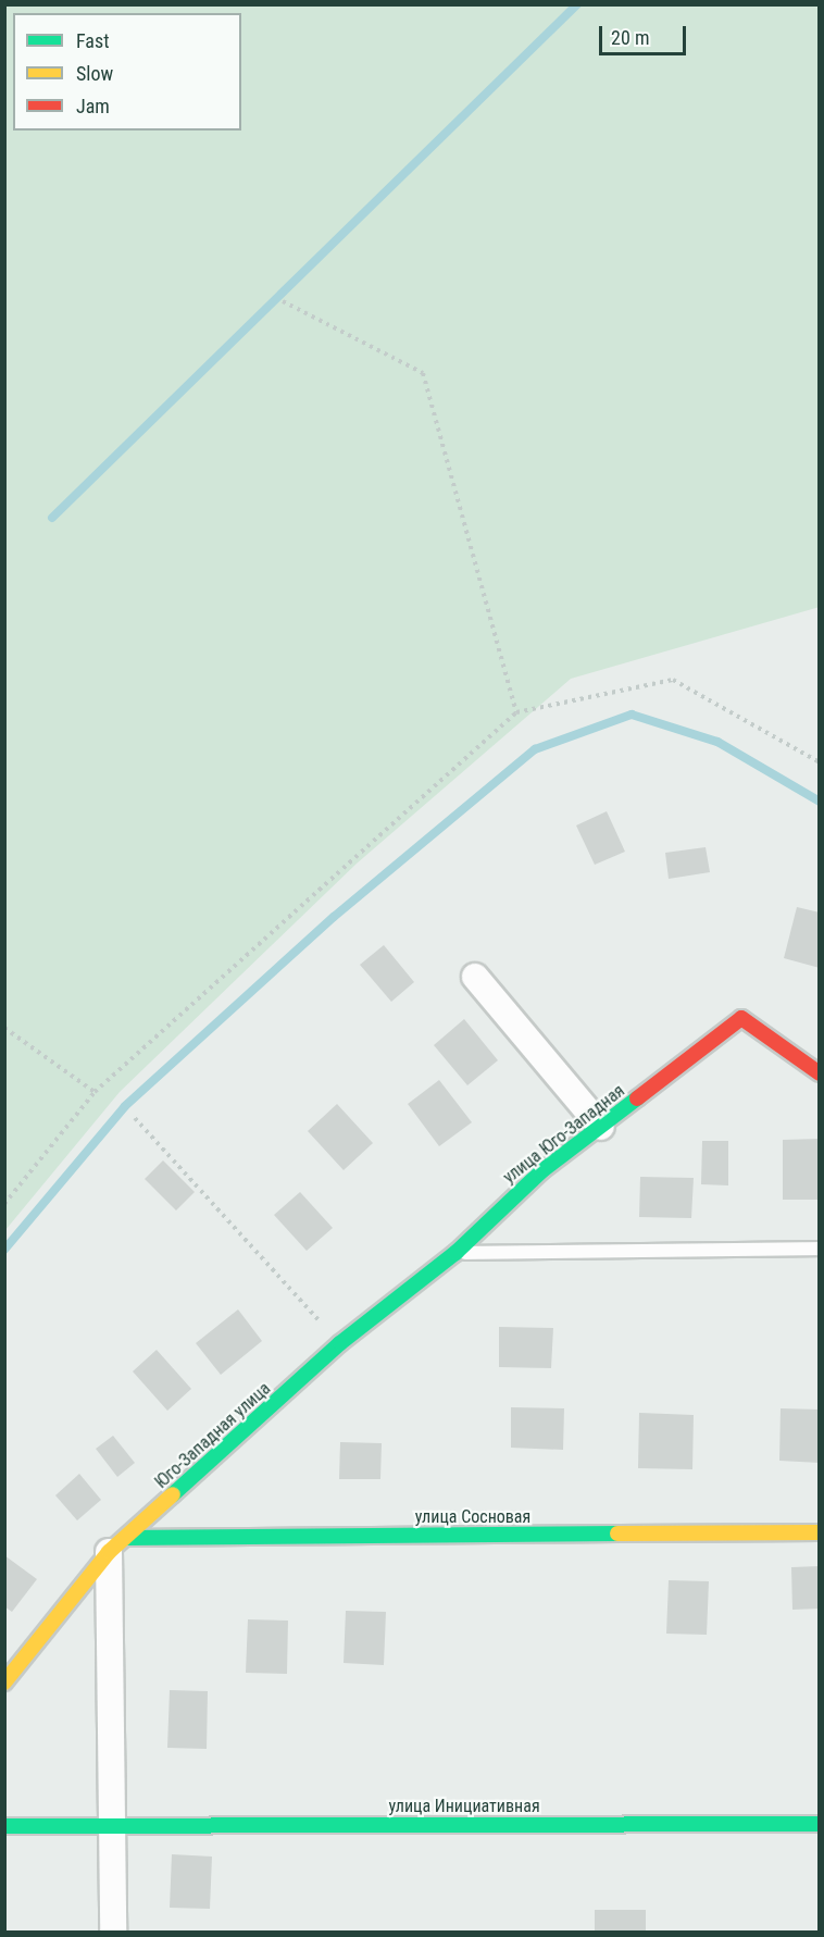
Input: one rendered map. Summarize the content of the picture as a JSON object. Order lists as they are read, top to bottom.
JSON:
{
  "streets": {
    "street": [
      "улица Юго-Западная",
      "Юго-Западная улица",
      "улица Сосновая",
      "улица Инициативная"
    ]
  },
  "crossings": [
    ["улица Юго-Западная", "Юго-Западная улица"],
    ["Юго-Западная улица", "улица Сосновая"]
  ],
  "legend": ["Fast", "Slow", "Jam"],
  "scale_bar": "20 m"
}
